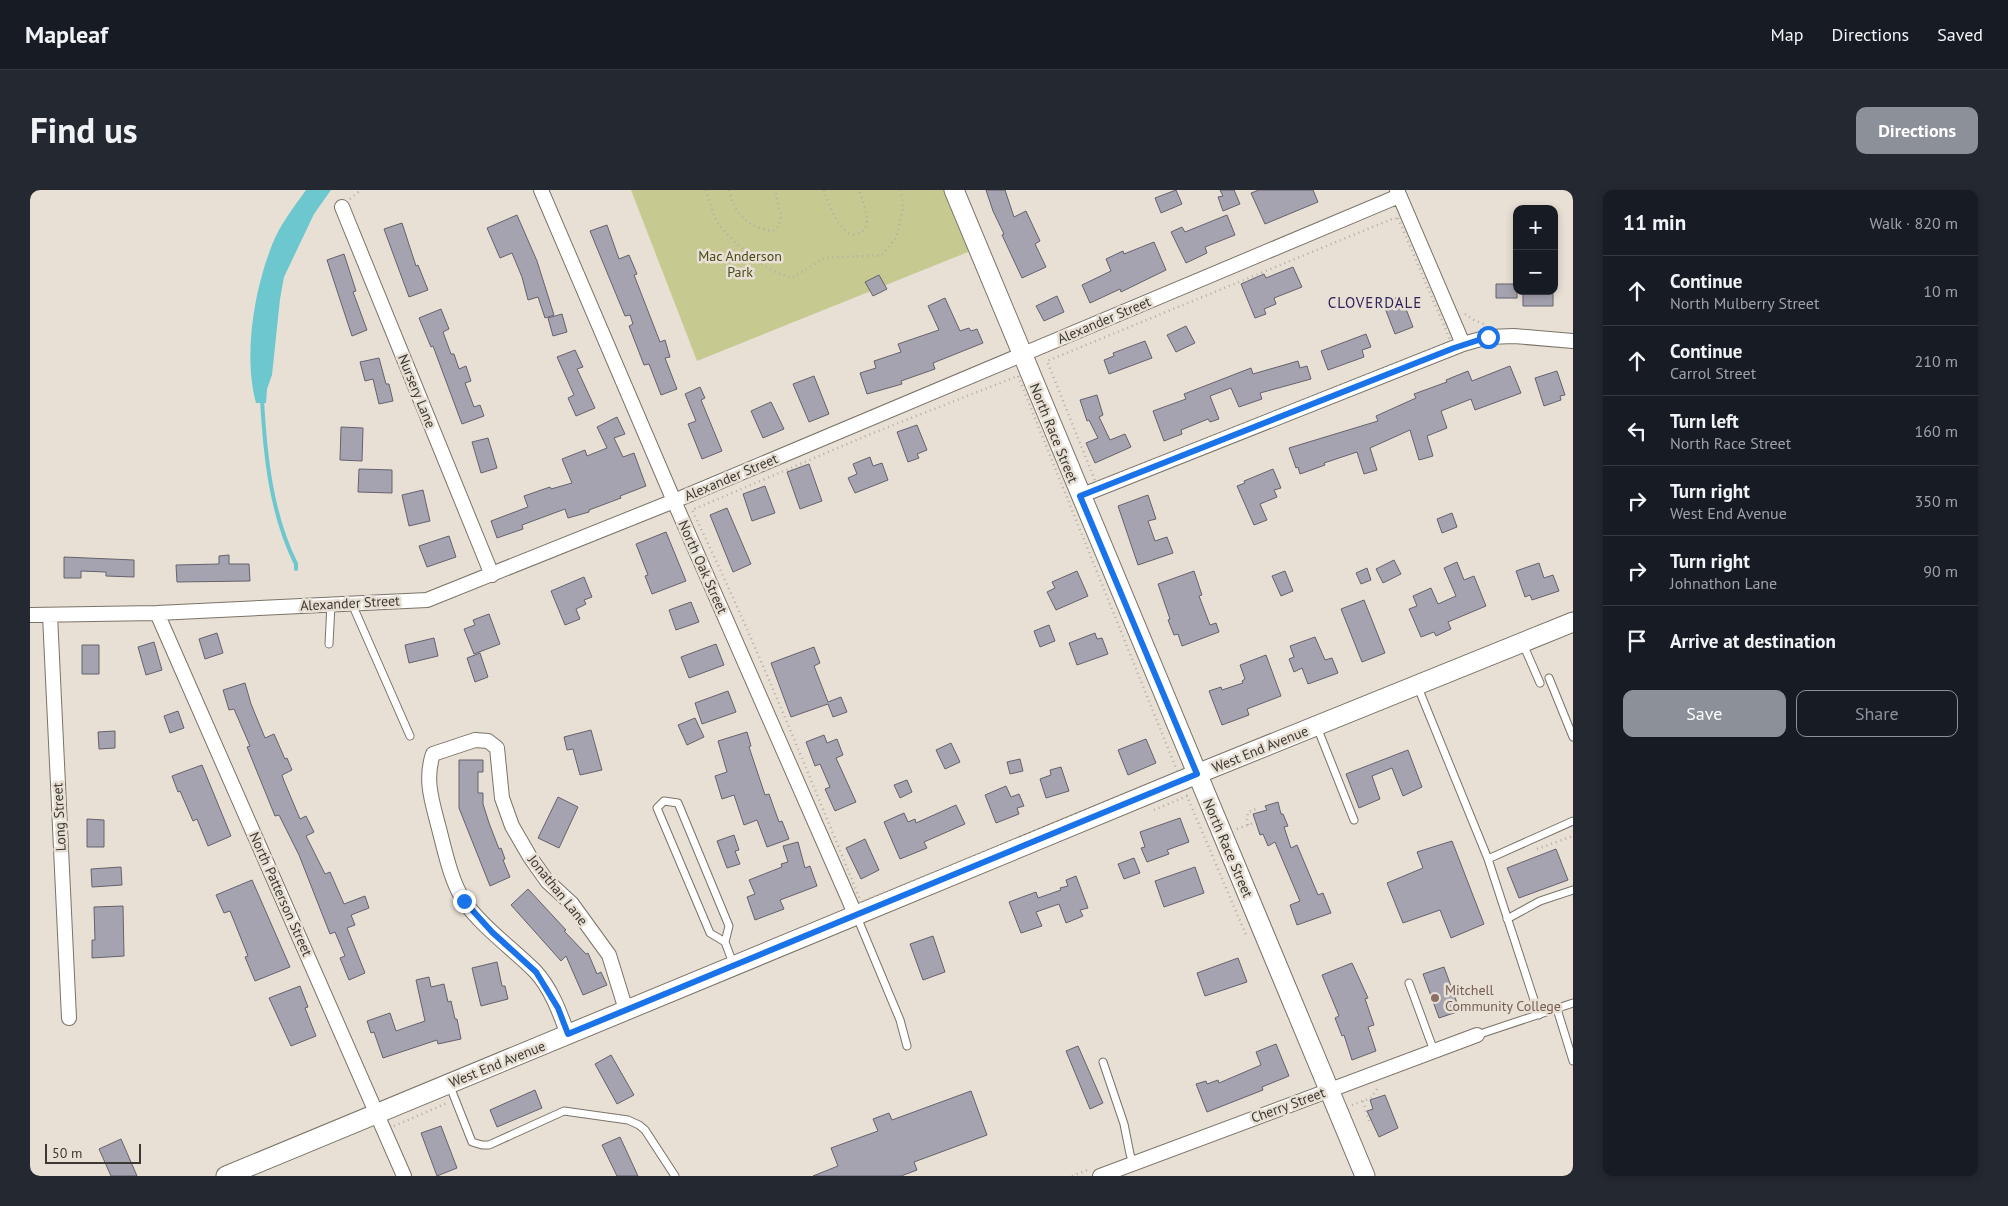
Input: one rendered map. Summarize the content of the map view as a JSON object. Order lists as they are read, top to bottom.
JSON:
{
  "streets": {
    "main road": ["North Race Street", "West End Avenue"],
    "street": [
      "Alexander Street",
      "Nursery Lane",
      "North Oak Street",
      "Long Street",
      "Jonathan Lane",
      "North Patterson Street",
      "Cherry Street"
    ]
  },
  "crossings": [
    ["Alexander Street", "Nursery Lane"],
    ["Alexander Street", "North Race Street"],
    ["Alexander Street", "North Oak Street"],
    ["Alexander Street", "Long Street"],
    ["Alexander Street", "North Patterson Street"],
    ["North Race Street", "West End Avenue"],
    ["North Race Street", "Cherry Street"],
    ["North Oak Street", "West End Avenue"],
    ["West End Avenue", "Jonathan Lane"],
    ["West End Avenue", "North Patterson Street"]
  ],
  "districts": ["CLOVERDALE"],
  "parks": ["Mac Anderson Park"],
  "places": ["Mitchell Community College"],
  "scale_bar": "50 m",
  "page": {
    "header": "Mapleaf",
    "nav": ["Map", "Directions", "Saved"],
    "title": "Find us",
    "buttons": [
      "Directions",
      ["Save", "Share"]
    ],
    "heading": ["11 min", "Walk · 820 m"],
    "map_buttons": ["+", "−"],
    "list": [
      ["Continue", "North Mulberry Street", "10 m"],
      ["Continue", "Carrol Street", "210 m"],
      ["Turn left", "North Race Street", "160 m"],
      ["Turn right", "West End Avenue", "350 m"],
      ["Turn right", "Johnathon Lane", "90 m"],
      "Arrive at destination"
    ],
    "scale": "50 m"
  }
}
